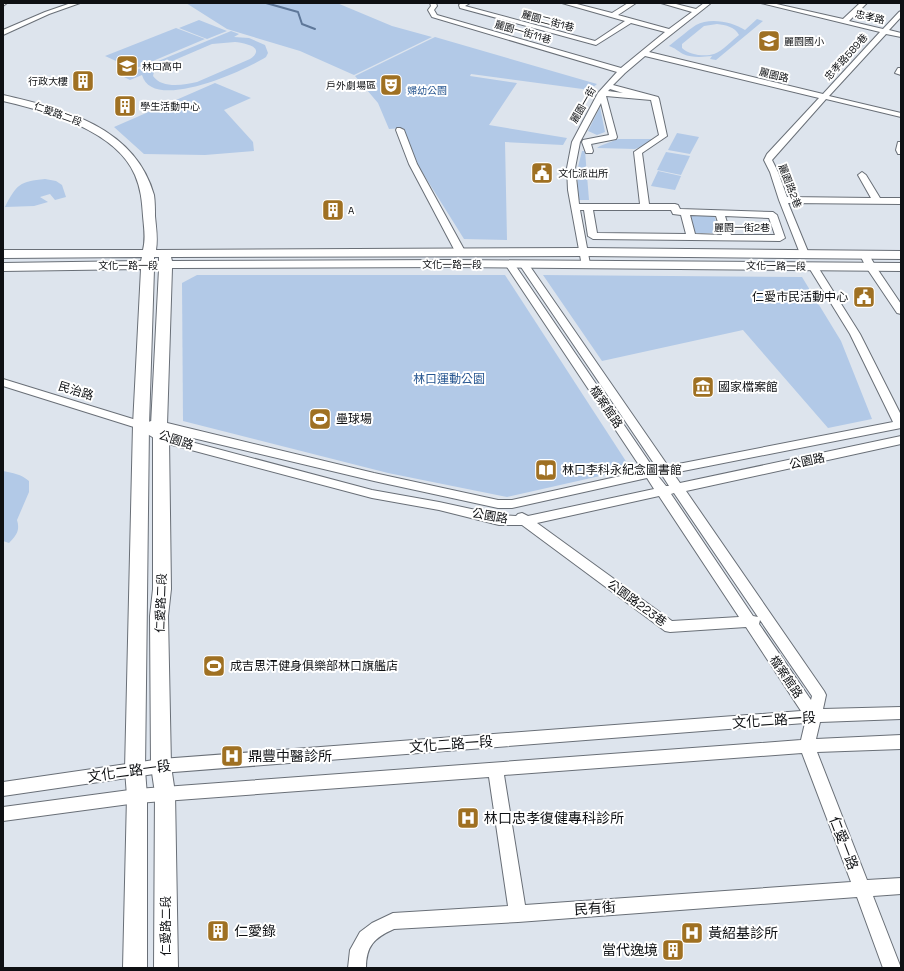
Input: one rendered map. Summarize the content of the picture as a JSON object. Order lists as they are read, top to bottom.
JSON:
{
  "streets": {
    "main road": ["仁愛路二段", "文化一路一段"],
    "street": [
      "忠孝路",
      "麗園二街1巷",
      "麗園一街11巷",
      "忠孝路589巷",
      "麗園路",
      "麗園一街",
      "麗園路2巷",
      "麗園一街2巷",
      "民治路",
      "檔案館路",
      "公園路",
      "公園路223巷",
      "文化二路一段",
      "仁愛一路",
      "民有街"
    ]
  },
  "crossings": [
    ["忠孝路", "忠孝路589巷"],
    ["麗園一街11巷", "麗園一街"],
    ["忠孝路589巷", "麗園路"],
    ["忠孝路589巷", "麗園路2巷"],
    ["麗園路", "麗園一街"],
    ["麗園路", "麗園路2巷"],
    ["麗園一街", "麗園一街2巷"],
    ["麗園一街", "文化一路一段"],
    ["仁愛路二段", "文化一路一段"],
    ["仁愛路二段", "民治路"],
    ["仁愛路二段", "公園路"],
    ["仁愛路二段", "文化二路一段"],
    ["麗園路2巷", "文化一路一段"],
    ["文化一路一段", "檔案館路"],
    ["民治路", "公園路"],
    ["檔案館路", "公園路"],
    ["檔案館路", "公園路223巷"],
    ["檔案館路", "文化二路一段"],
    ["公園路", "公園路223巷"],
    ["文化二路一段", "仁愛一路"],
    ["仁愛一路", "民有街"]
  ],
  "parks": ["婦幼公園", "林口運動公園"],
  "places": {
    "school or university": ["麗園國小", "林口高中"],
    "building": [
      "行政大樓",
      "學生活動中心",
      "A",
      "仁愛錄",
      "當代逸境"
    ],
    "theatre": ["戶外劇場區"],
    "public building": ["文化派出所", "仁愛市民活動中心"],
    "museum": ["國家檔案館"],
    "sports": ["壘球場", "成吉思汗健身俱樂部林口旗艦店"],
    "library": ["林口李科永紀念圖書館"],
    "hospital": ["鼎豐中醫診所", "林口忠孝復健專科診所", "黃紹基診所"]
  }
}
